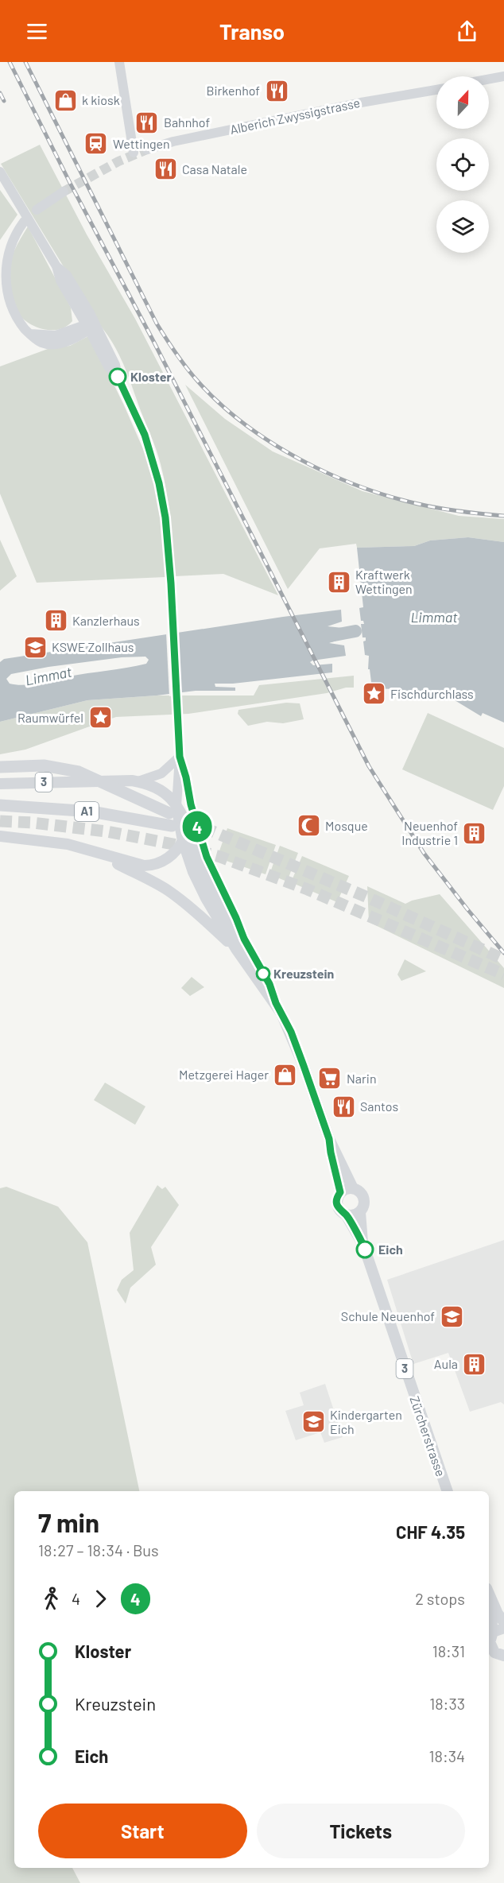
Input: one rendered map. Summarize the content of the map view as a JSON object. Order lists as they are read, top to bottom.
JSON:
{
  "streets": {
    "highway": ["A1"],
    "main road": ["Alberich Zwyssigstrasse", "3", "Zürcherstrasse"]
  },
  "crossings": [
    ["3", "Zürcherstrasse"]
  ],
  "water": ["Limmat"],
  "places": {
    "restaurant": [
      "Birkenhof",
      "Bahnhof",
      "Casa Natale",
      "Santos"
    ],
    "shop": ["k kiosk", "Metzgerei Hager"],
    "station": ["Wettingen"],
    "other": ["Kloster", "Kreuzstein", "Eich"],
    "building": [
      "Kraftwerk Wettingen",
      "Kanzlerhaus",
      "Neuenhof Industrie 1",
      "Aula"
    ],
    "school or university": ["KSWE Zollhaus", "Schule Neuenhof", "Kindergarten Eich"],
    "place": ["Fischdurchlass", "Raumwürfel"],
    "mosque": ["Mosque"],
    "supermarket": ["Narin"]
  },
  "lines": ["bus line 4"],
  "north": "top",
  "page": {
    "header": "Transo",
    "on_map": "4",
    "heading": ["7 min", "18:27 – 18:34 · Bus", "CHF 4.35"],
    "legs": ["4", "4", "2 stops"],
    "list": [
      {
        "name": "Kloster",
        "value": "18:31"
      },
      {
        "name": "Kreuzstein",
        "value": "18:33"
      },
      {
        "name": "Eich",
        "value": "18:34"
      }
    ],
    "buttons": ["Start", "Tickets"]
  }
}
